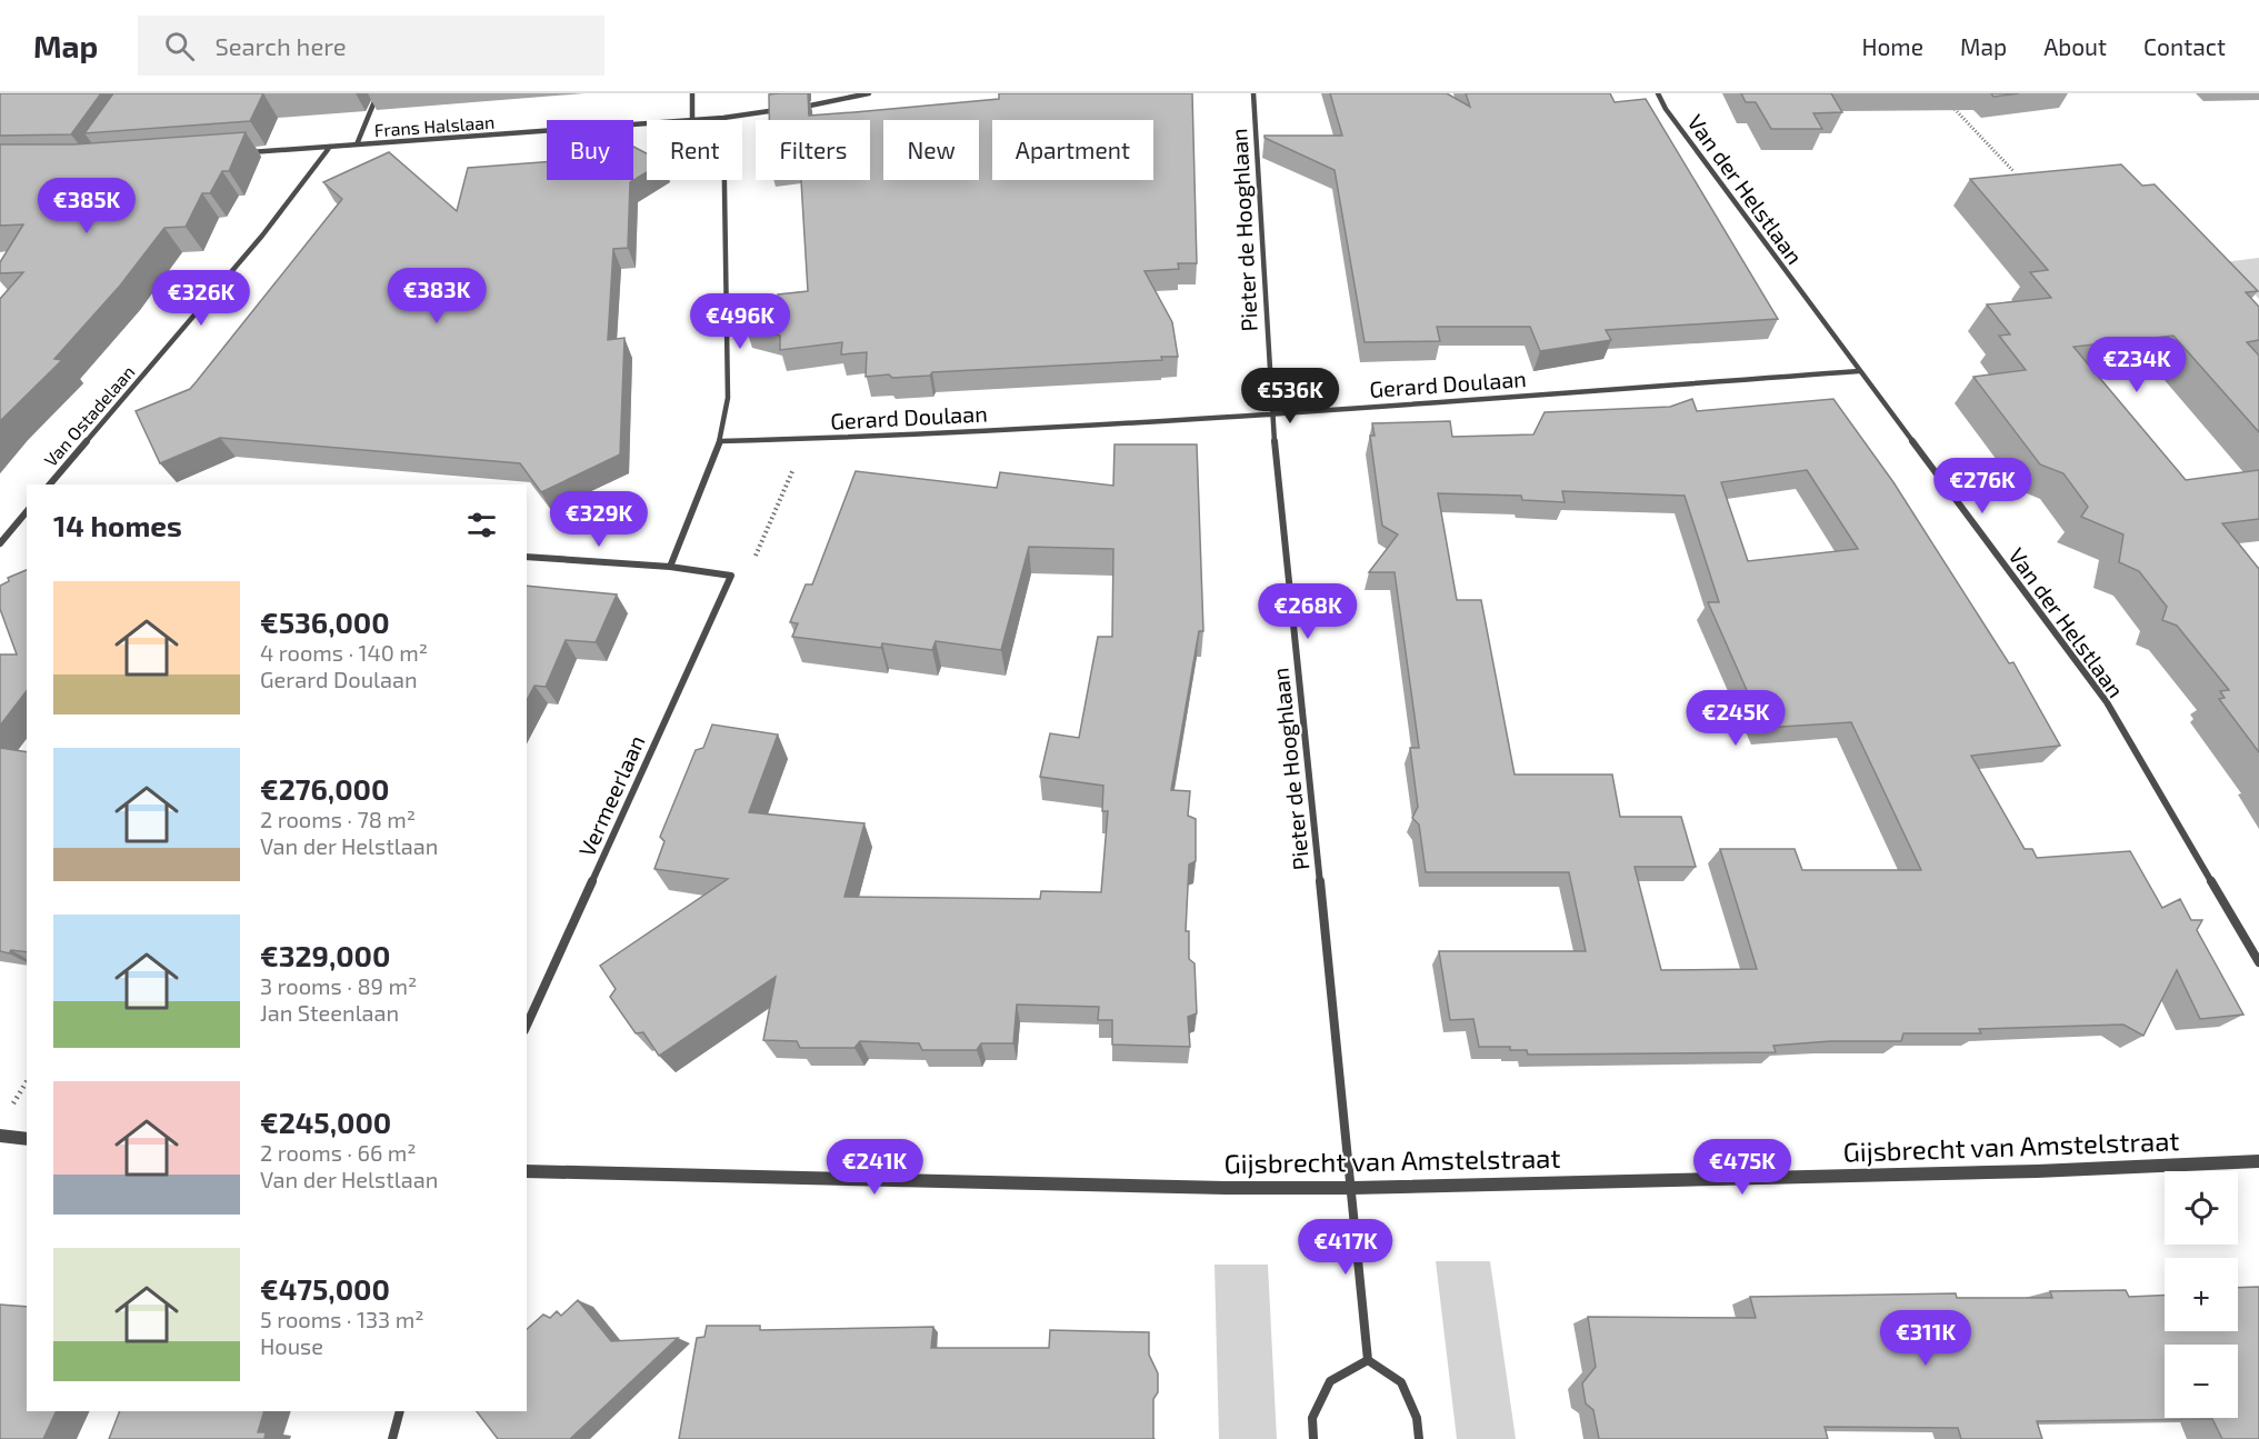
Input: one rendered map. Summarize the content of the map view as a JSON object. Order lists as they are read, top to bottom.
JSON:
{
  "streets": {
    "street": [
      "Frans Halslaan",
      "Van der Helstlaan",
      "Pieter de Hooghlaan",
      "Gerard Doulaan",
      "Van Ostadelaan",
      "Vermeerlaan",
      "Gijsbrecht van Amstelstraat"
    ]
  },
  "crossings": [
    ["Frans Halslaan", "Van Ostadelaan"],
    ["Van der Helstlaan", "Gerard Doulaan"],
    ["Pieter de Hooghlaan", "Gerard Doulaan"],
    ["Pieter de Hooghlaan", "Gijsbrecht van Amstelstraat"]
  ],
  "page": {
    "header": "Map",
    "search": "Search here",
    "nav": [
      "Home",
      "Map",
      "About",
      "Contact"
    ],
    "chip": [
      "Buy",
      "Rent",
      "Filters",
      "New",
      "Apartment"
    ],
    "price": [
      "€385K",
      "€383K",
      "€326K",
      "€496K",
      "€234K",
      "€536K",
      "€276K",
      "€329K",
      "€268K",
      "€245K",
      "€241K",
      "€475K",
      "€417K",
      "€311K"
    ],
    "heading": "14 homes",
    "list": [
      {
        "name": "€536,000",
        "note": "4 rooms · 140 m² · Gerard Doulaan"
      },
      {
        "name": "€276,000",
        "note": "2 rooms · 78 m² · Van der Helstlaan"
      },
      {
        "name": "€329,000",
        "note": "3 rooms · 89 m² · Jan Steenlaan"
      },
      {
        "name": "€245,000",
        "note": "2 rooms · 66 m² · Van der Helstlaan"
      },
      {
        "name": "€475,000",
        "note": "5 rooms · 133 m² · House"
      }
    ],
    "map_buttons": ["+", "−"]
  }
}
